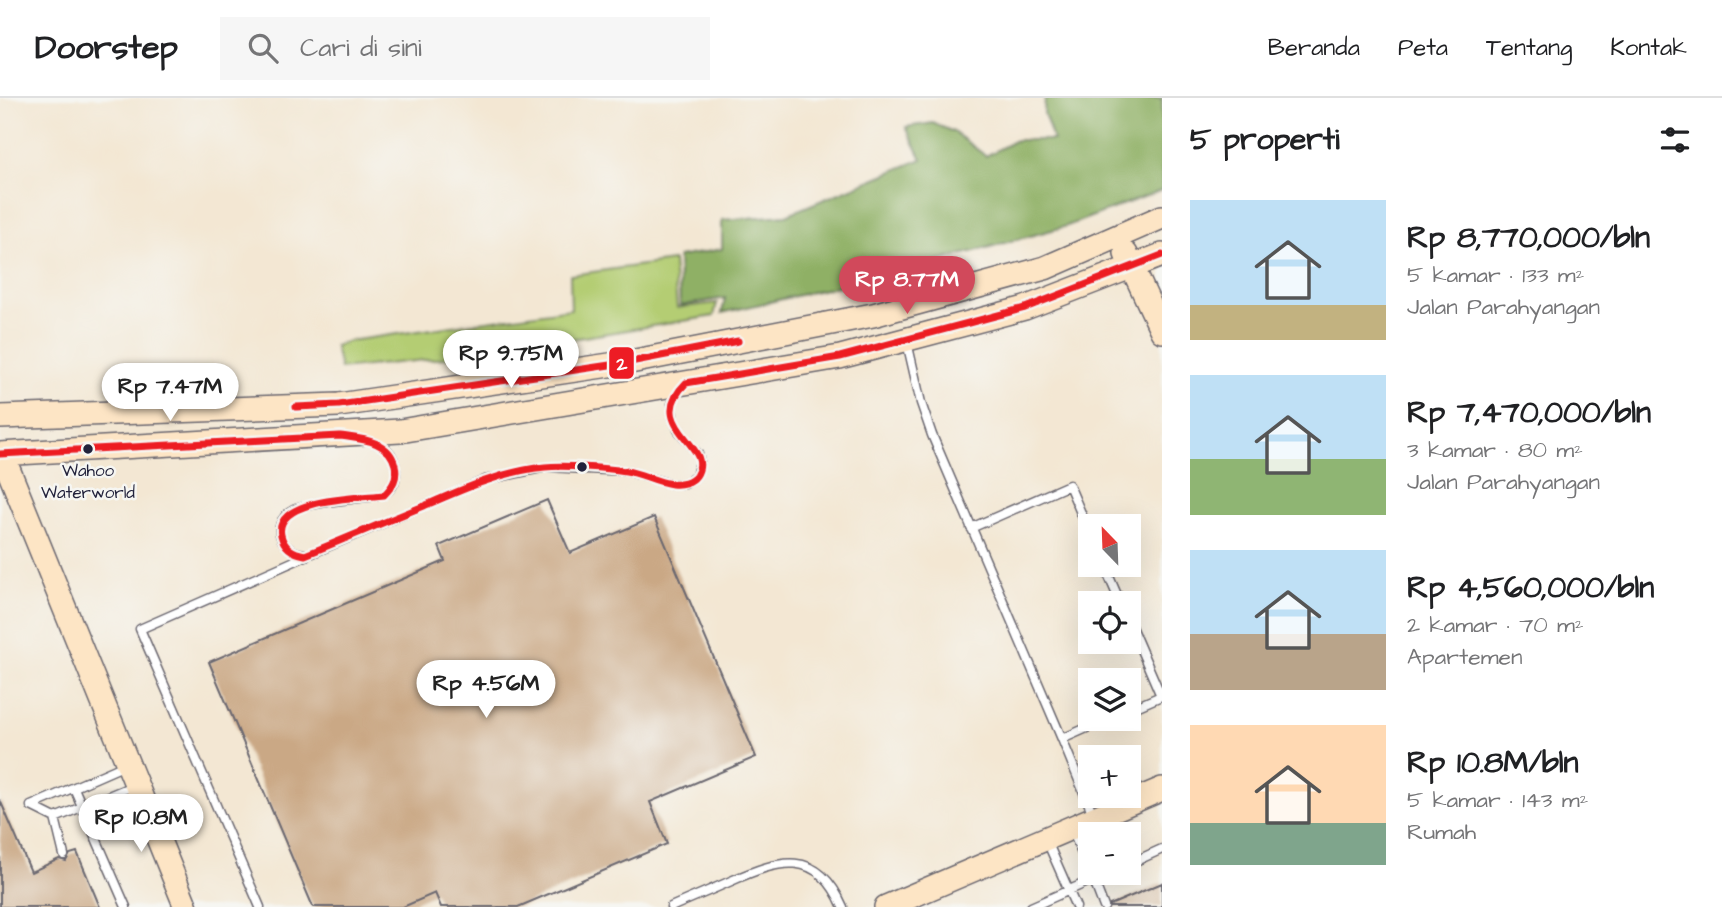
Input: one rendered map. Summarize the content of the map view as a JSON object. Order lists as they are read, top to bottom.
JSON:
{
  "places": ["Wahoo Waterworld"],
  "lines": ["transit line 2"],
  "north": "top left",
  "page": {
    "header": "Doorstep",
    "search": "Cari di sini",
    "nav": [
      "Beranda",
      "Peta",
      "Tentang",
      "Kontak"
    ],
    "heading": "5 properti",
    "list": [
      {
        "name": "Rp 8,770,000/bln",
        "note": "5 kamar · 133 m² · Jalan Parahyangan"
      },
      {
        "name": "Rp 7,470,000/bln",
        "note": "3 kamar · 80 m² · Jalan Parahyangan"
      },
      {
        "name": "Rp 4,560,000/bln",
        "note": "2 kamar · 70 m² · Apartemen"
      },
      {
        "name": "Rp 10.8M/bln",
        "note": "5 kamar · 143 m² · Rumah"
      }
    ],
    "price": [
      "Rp 8.77M",
      "Rp 9.75M",
      "Rp 7.47M",
      "Rp 4.56M",
      "Rp 10.8M"
    ],
    "map_buttons": ["+", "−"]
  }
}
